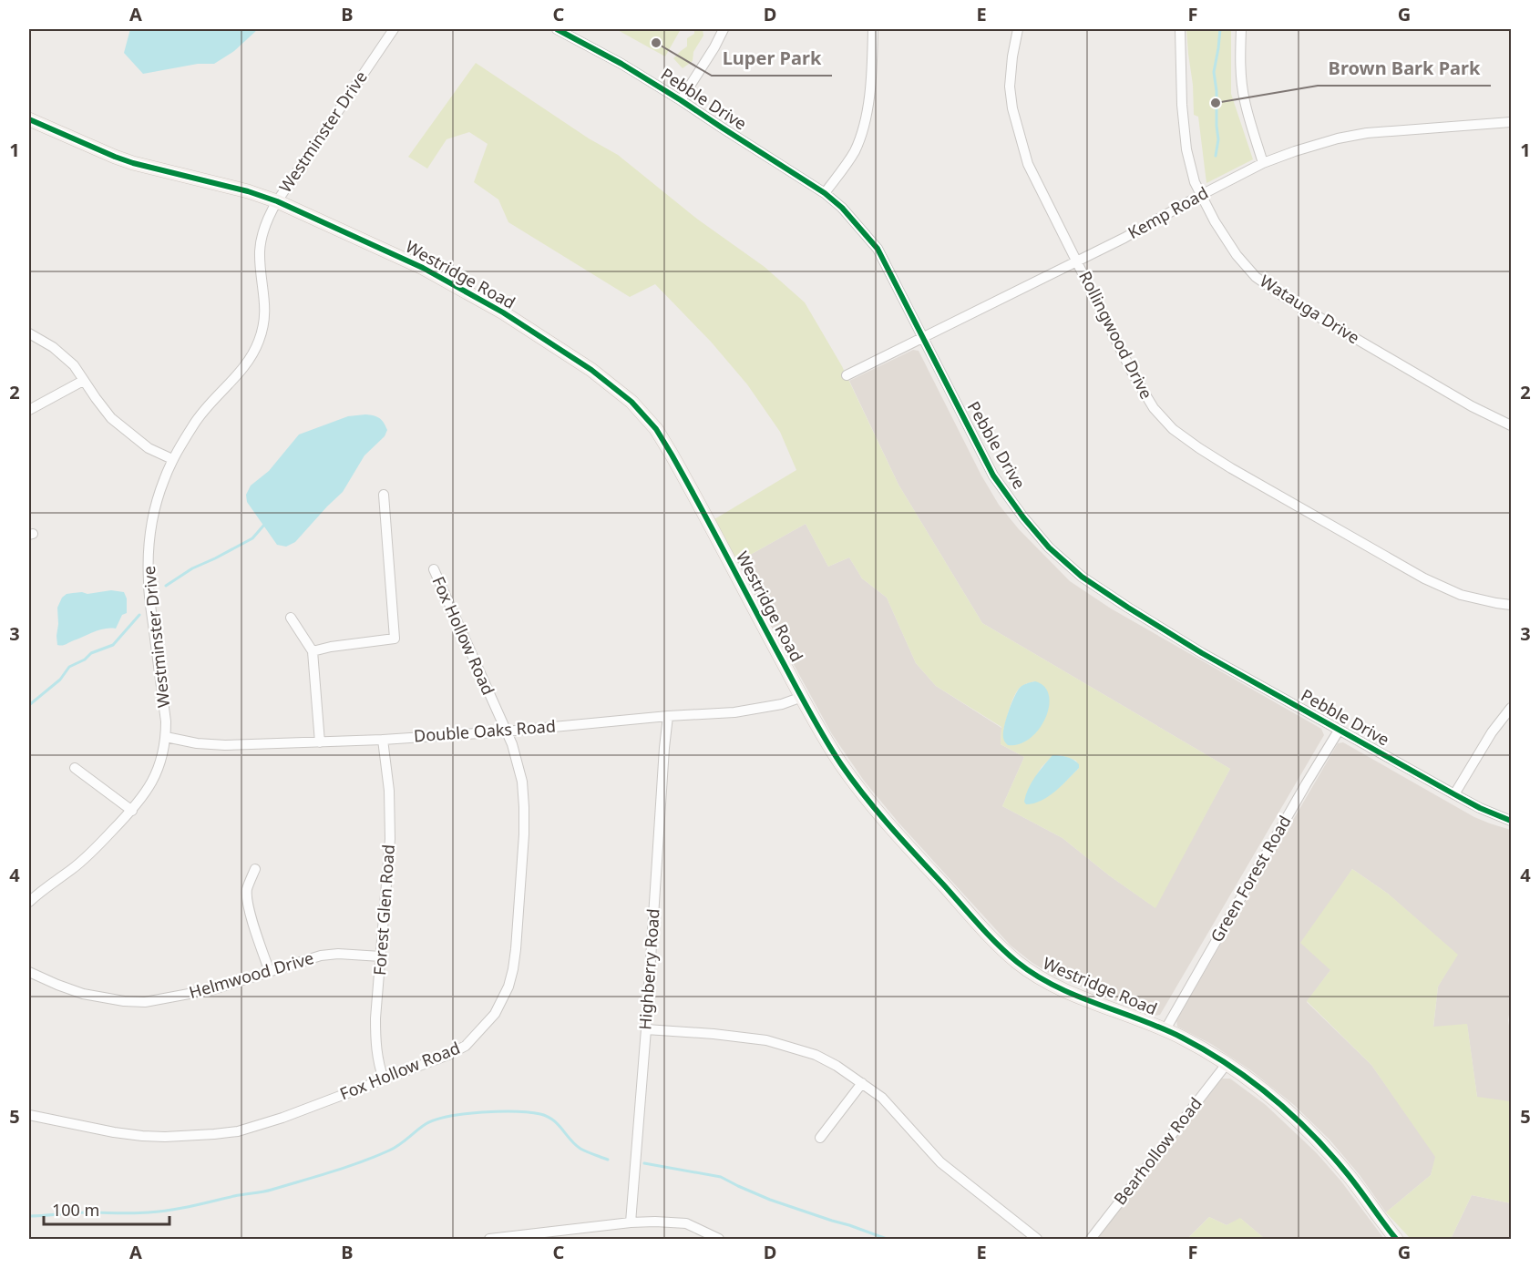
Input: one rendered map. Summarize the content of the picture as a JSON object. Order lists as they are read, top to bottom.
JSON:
{
  "streets": {
    "main road": ["Westridge Road"],
    "street": [
      "Pebble Drive",
      "Westminster Drive",
      "Kemp Road",
      "Watauga Drive",
      "Rollingwood Drive",
      "Fox Hollow Road",
      "Double Oaks Road",
      "Green Forest Road",
      "Forest Glen Road",
      "Highberry Road",
      "Helmwood Drive",
      "Bearhollow Road"
    ]
  },
  "crossings": [
    ["Pebble Drive", "Kemp Road"],
    ["Pebble Drive", "Green Forest Road"],
    ["Westminster Drive", "Westridge Road"],
    ["Westminster Drive", "Double Oaks Road"],
    ["Kemp Road", "Watauga Drive"],
    ["Kemp Road", "Rollingwood Drive"],
    ["Westridge Road", "Double Oaks Road"],
    ["Westridge Road", "Green Forest Road"],
    ["Westridge Road", "Bearhollow Road"],
    ["Fox Hollow Road", "Double Oaks Road"],
    ["Fox Hollow Road", "Forest Glen Road"],
    ["Double Oaks Road", "Forest Glen Road"],
    ["Double Oaks Road", "Highberry Road"],
    ["Forest Glen Road", "Helmwood Drive"]
  ],
  "places": ["Luper Park", "Brown Bark Park"],
  "scale_bar": "100 m",
  "grid": {
    "columns": [
      "A",
      "B",
      "C",
      "D",
      "E",
      "F",
      "G"
    ],
    "rows": [
      "1",
      "2",
      "3",
      "4",
      "5"
    ]
  }
}
